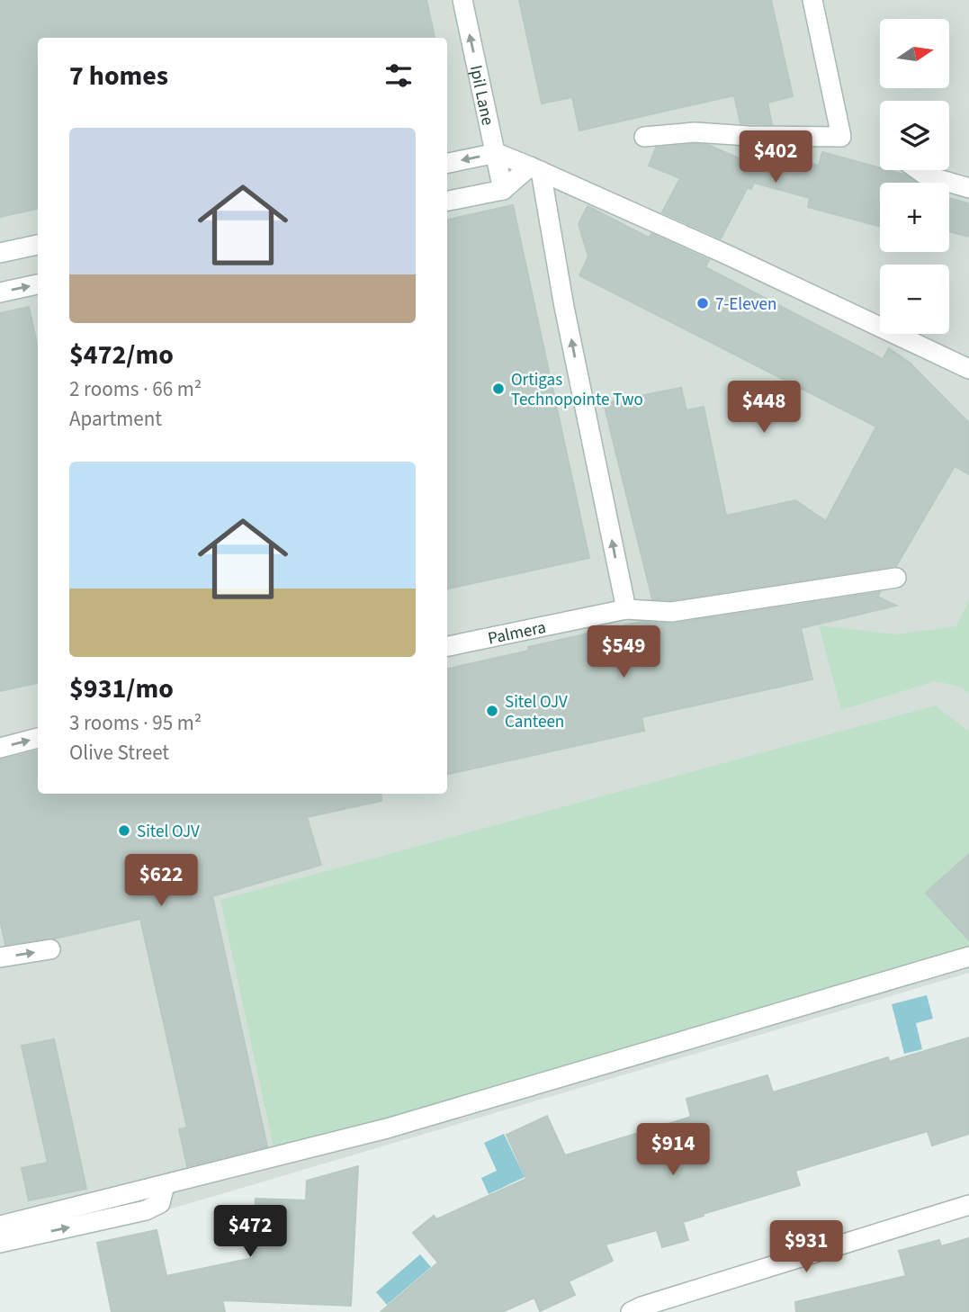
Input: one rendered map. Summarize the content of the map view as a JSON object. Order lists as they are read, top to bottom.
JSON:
{
  "streets": {
    "street": ["Ipil Lane", "Palmera"]
  },
  "one_way": ["Ipil Lane"],
  "places": [
    "7-Eleven",
    "Ortigas Technopointe Two",
    "Sitel OJV Canteen",
    "Sitel OJV"
  ],
  "north": "right",
  "page": {
    "map_buttons": ["+", "−"],
    "heading": "7 homes",
    "list": [
      {
        "name": "$472/mo",
        "note": "2 rooms · 66 m² · Apartment"
      },
      {
        "name": "$931/mo",
        "note": "3 rooms · 95 m² · Olive Street"
      }
    ],
    "price": [
      "$402",
      "$448",
      "$549",
      "$622",
      "$914",
      "$472",
      "$931"
    ]
  }
}
